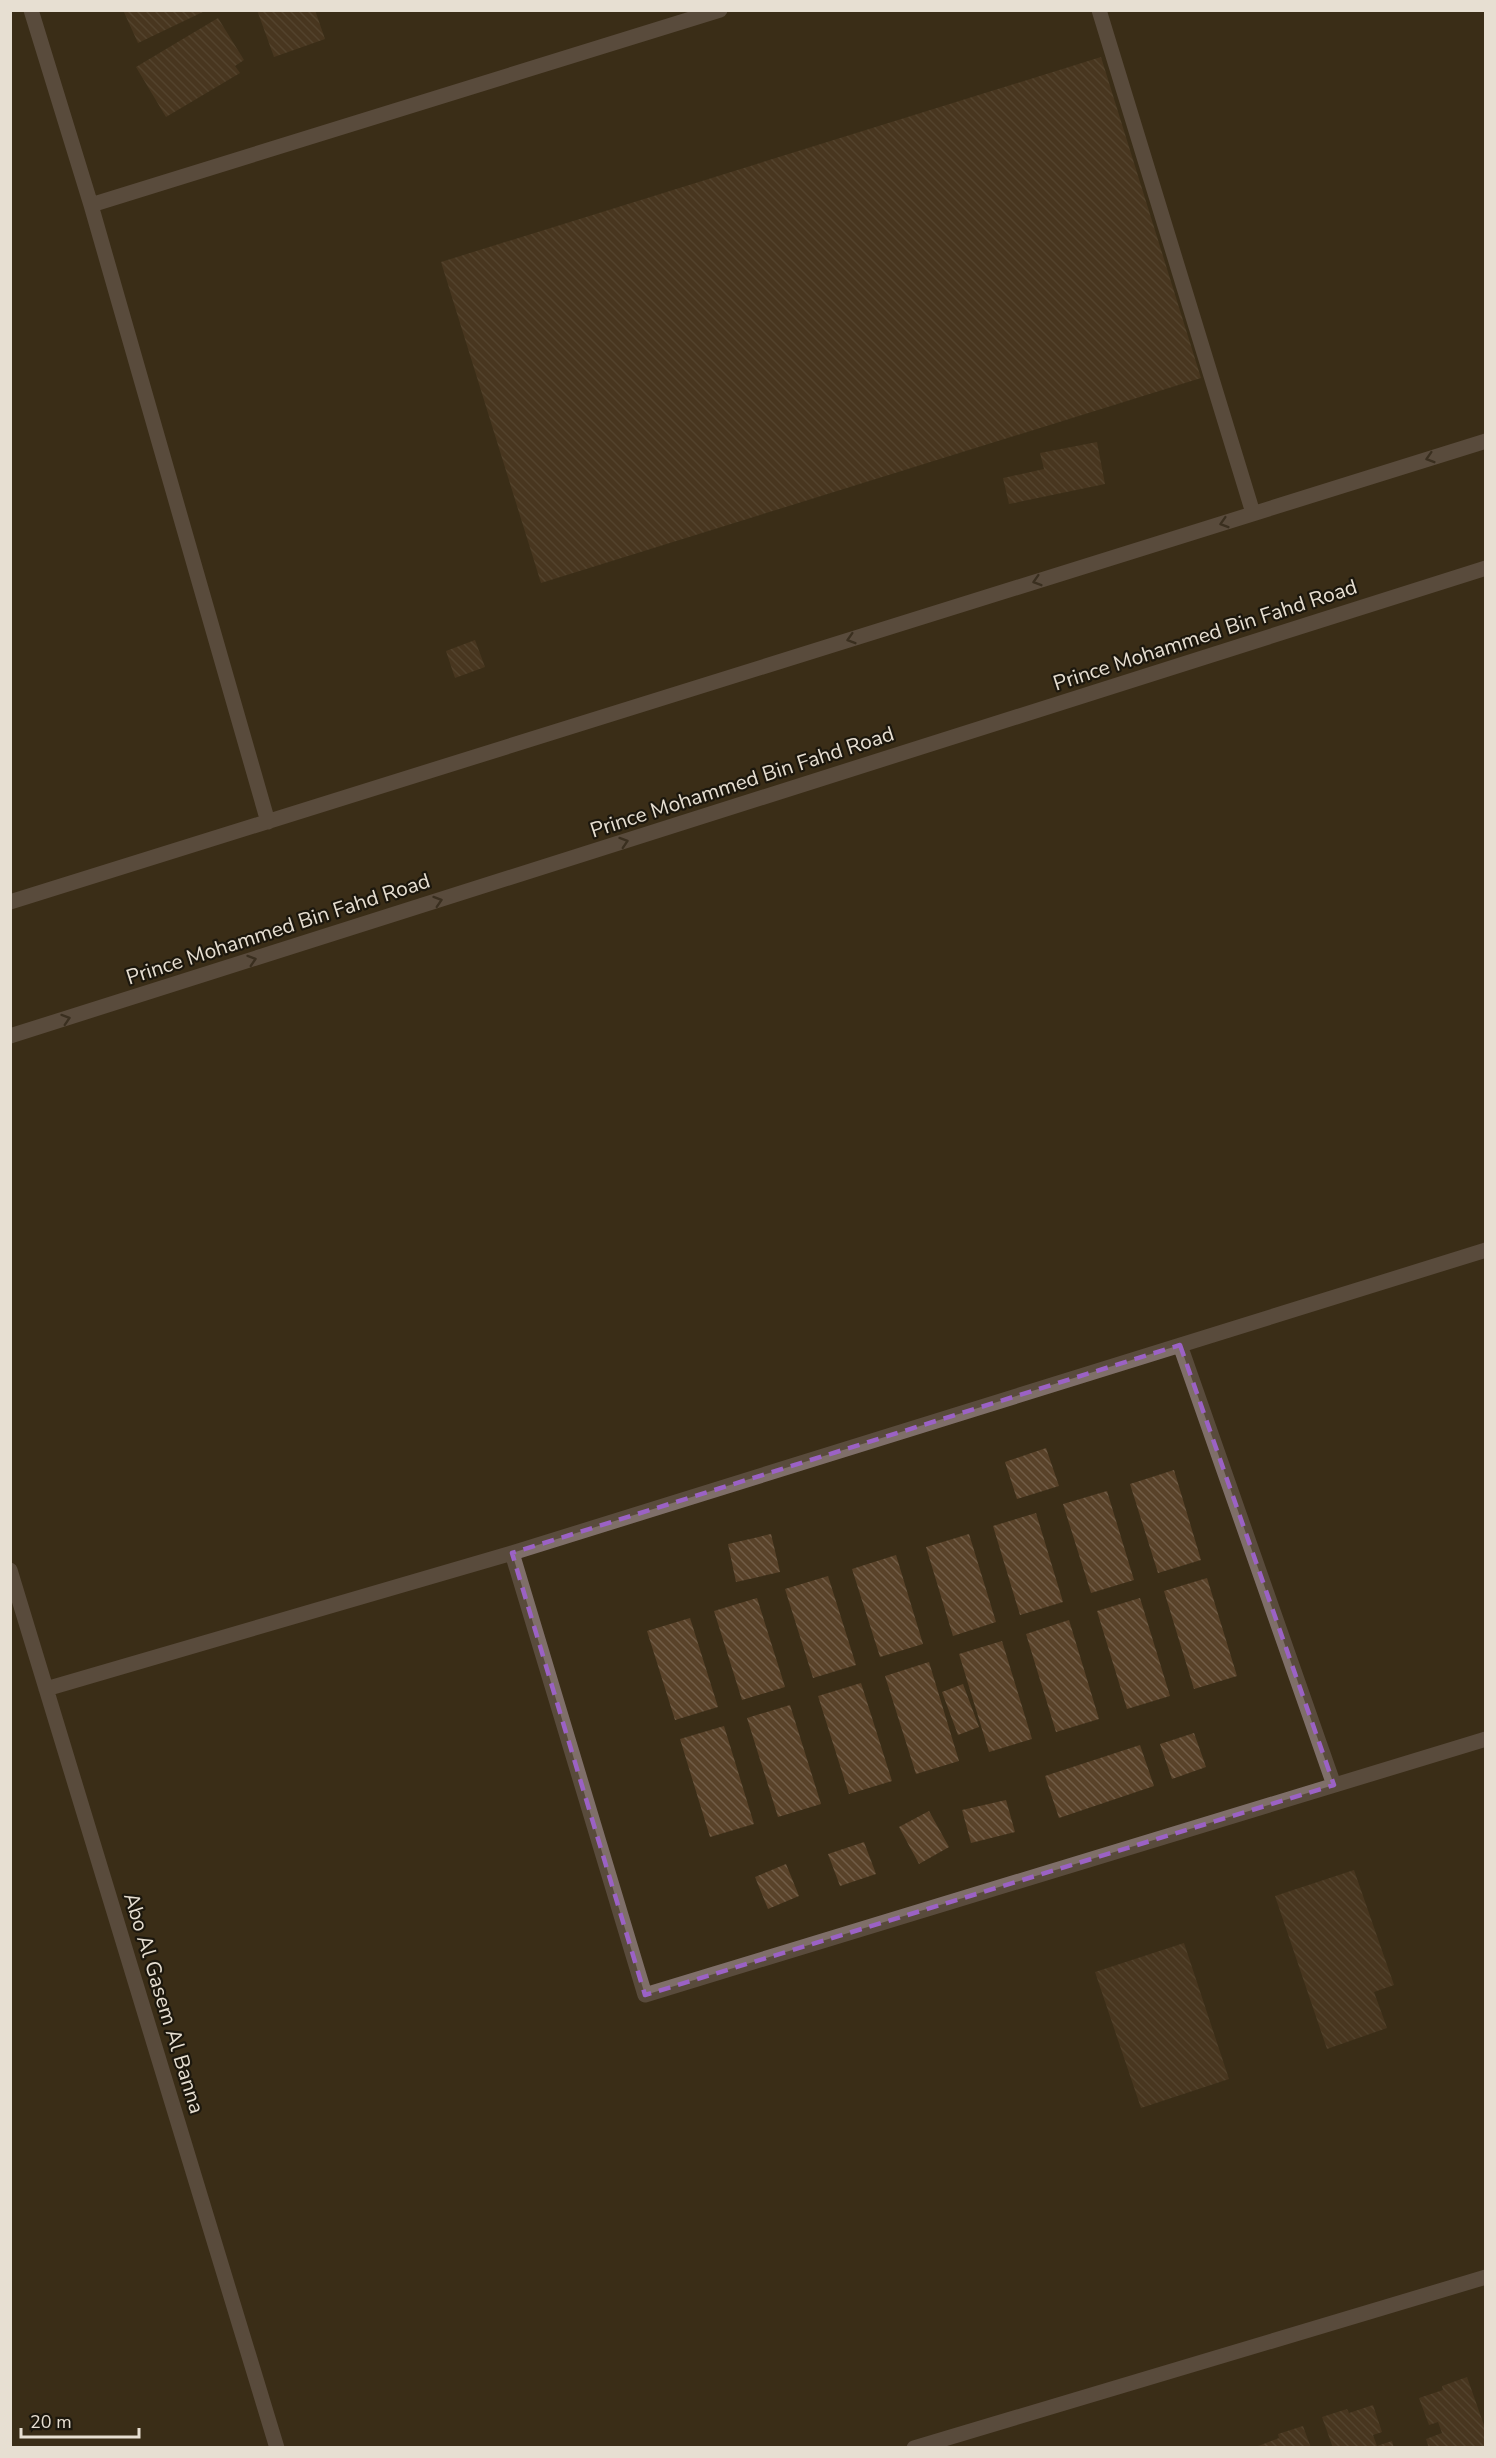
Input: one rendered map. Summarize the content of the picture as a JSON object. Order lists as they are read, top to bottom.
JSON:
{
  "streets": {
    "street": ["Prince Mohammed Bin Fahd Road", "Abo Al Gasem Al Banna"]
  },
  "scale_bar": "20 m"
}
